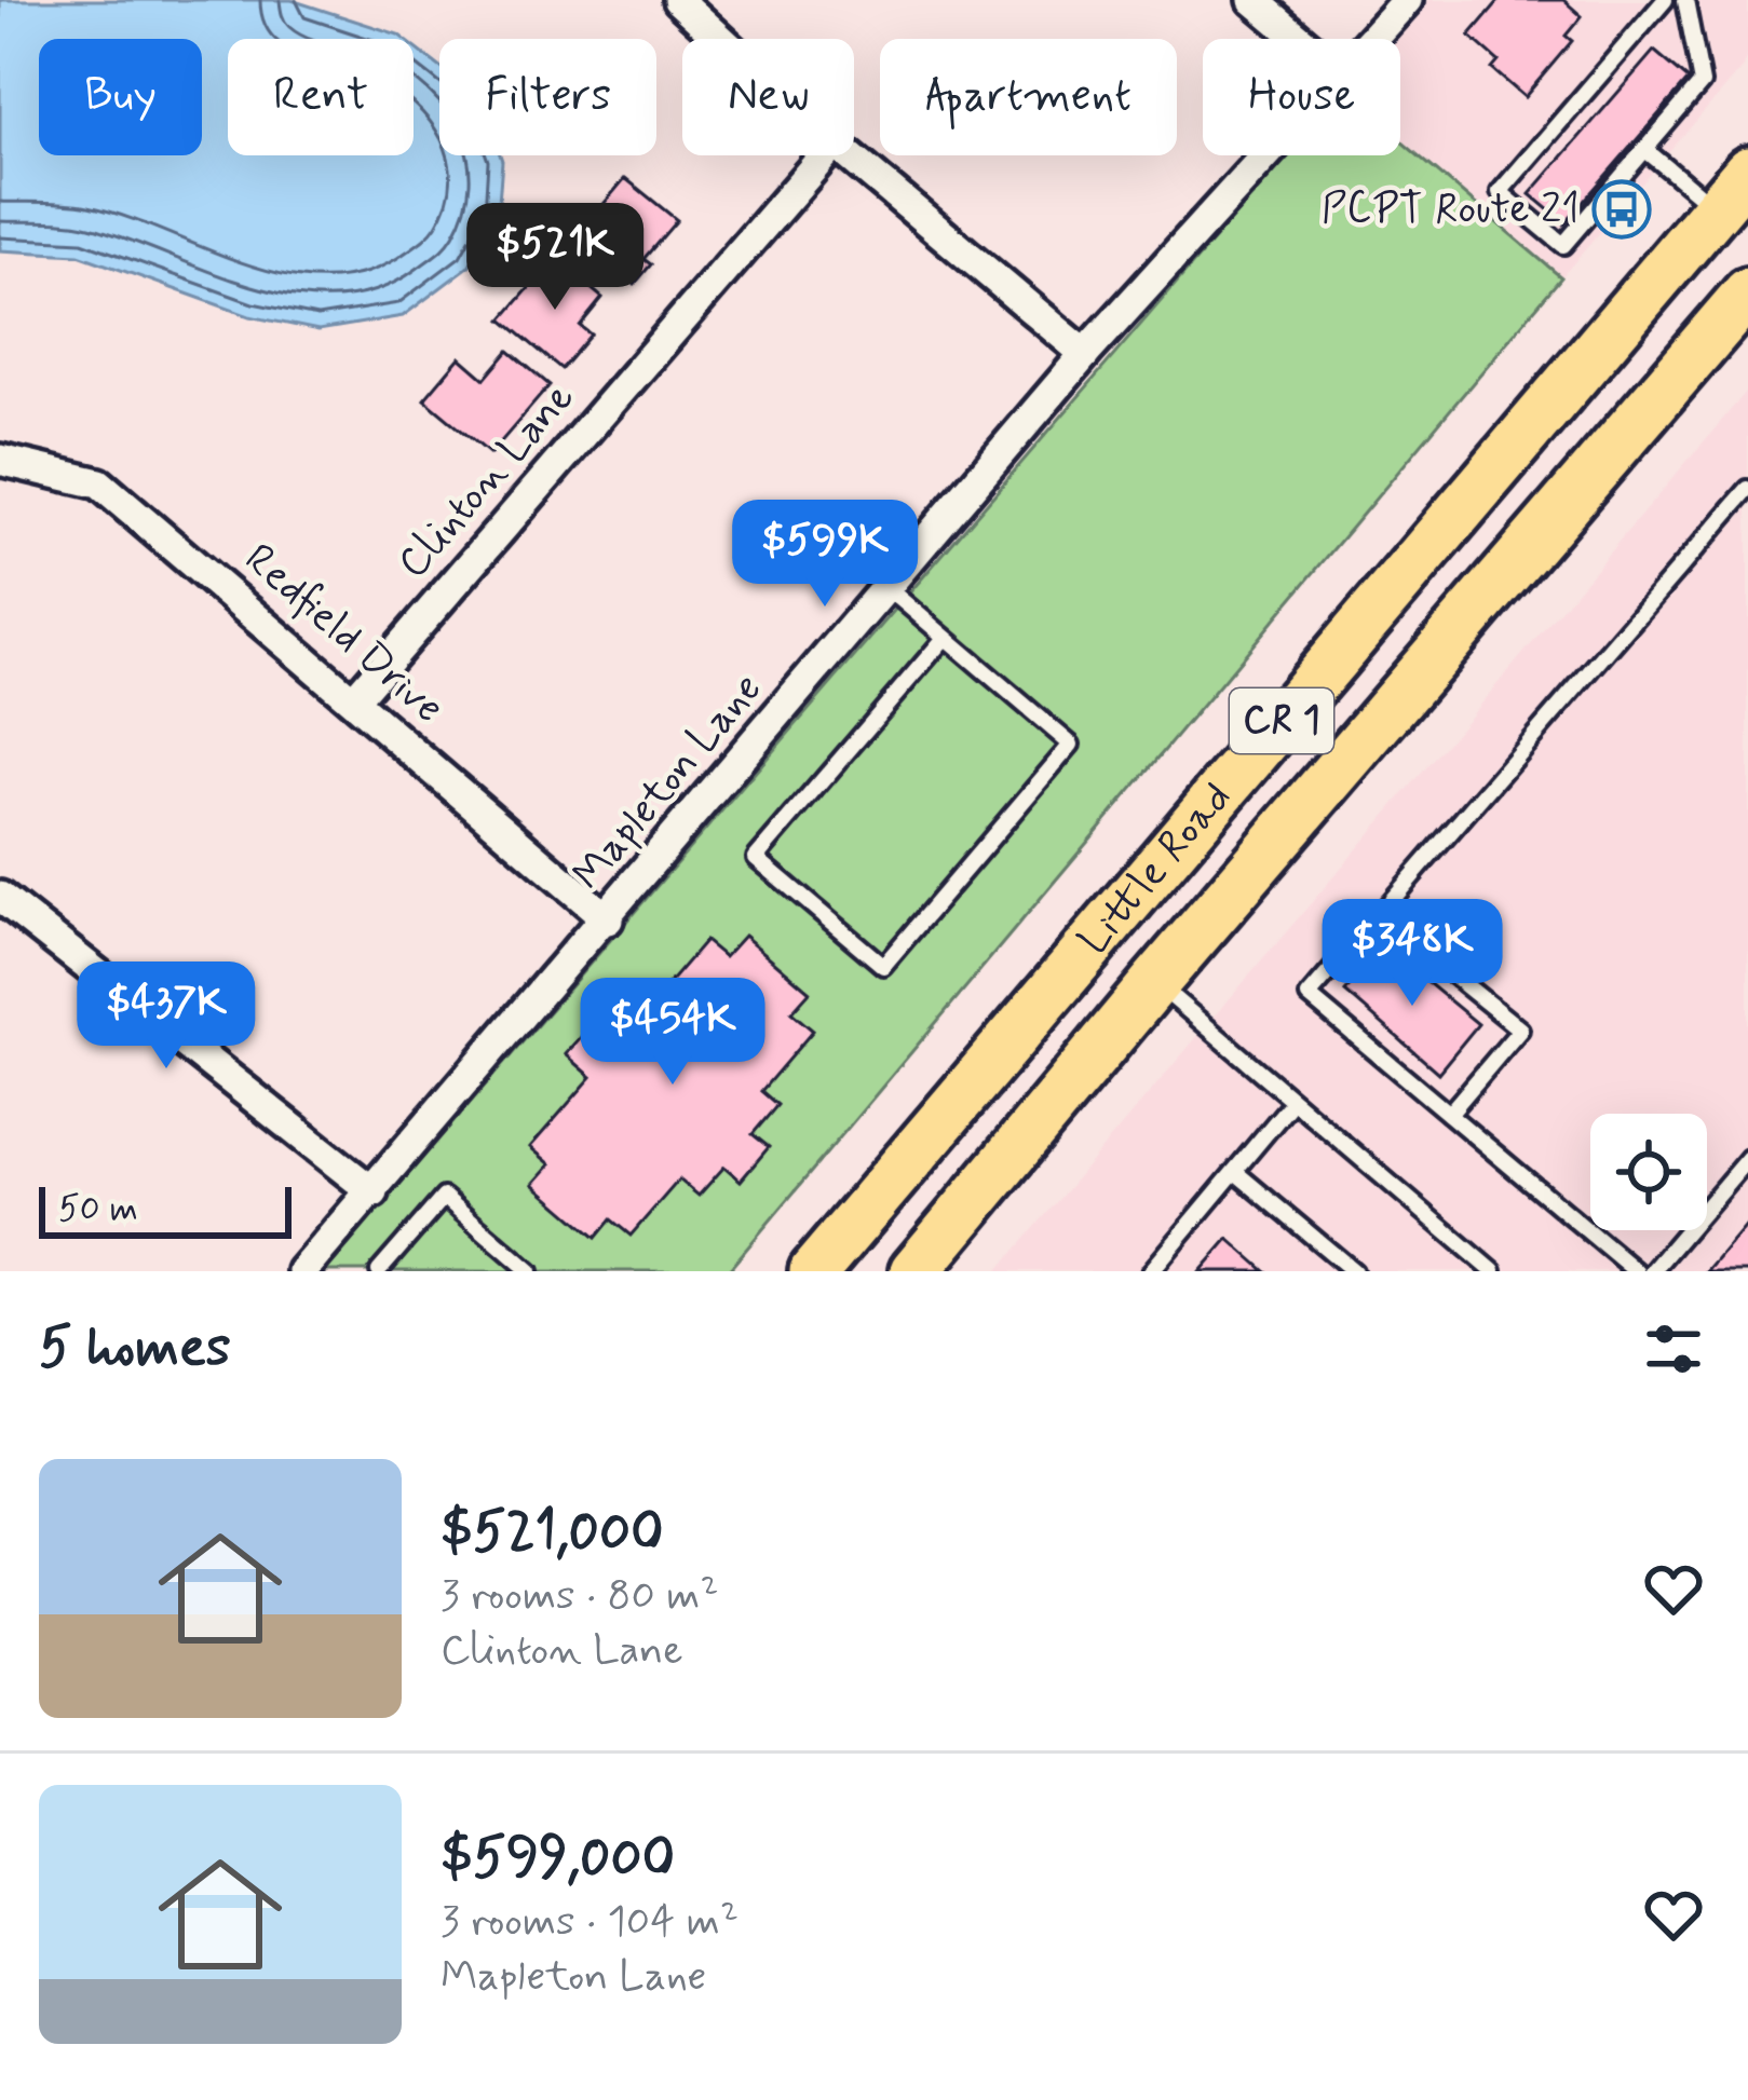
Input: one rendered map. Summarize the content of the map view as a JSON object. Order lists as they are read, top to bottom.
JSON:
{
  "streets": {
    "main road": ["CR 1", "Little Road"],
    "street": ["Clinton Lane", "Redfield Drive", "Mapleton Lane"]
  },
  "crossings": [
    ["Clinton Lane", "Redfield Drive"],
    ["Redfield Drive", "Mapleton Lane"]
  ],
  "places": {
    "bus stop": ["PCPT Route 21"]
  },
  "scale_bar": "50 m",
  "page": {
    "chip": [
      "Buy",
      "Rent",
      "Filters",
      "New",
      "Apartment",
      "House"
    ],
    "price": [
      "$521K",
      "$599K",
      "$348K",
      "$437K",
      "$454K"
    ],
    "scale": "50 m",
    "heading": "5 homes",
    "list": [
      {
        "name": "$521,000",
        "note": "3 rooms · 80 m² · Clinton Lane"
      },
      {
        "name": "$599,000",
        "note": "3 rooms · 104 m² · Mapleton Lane"
      }
    ]
  }
}
